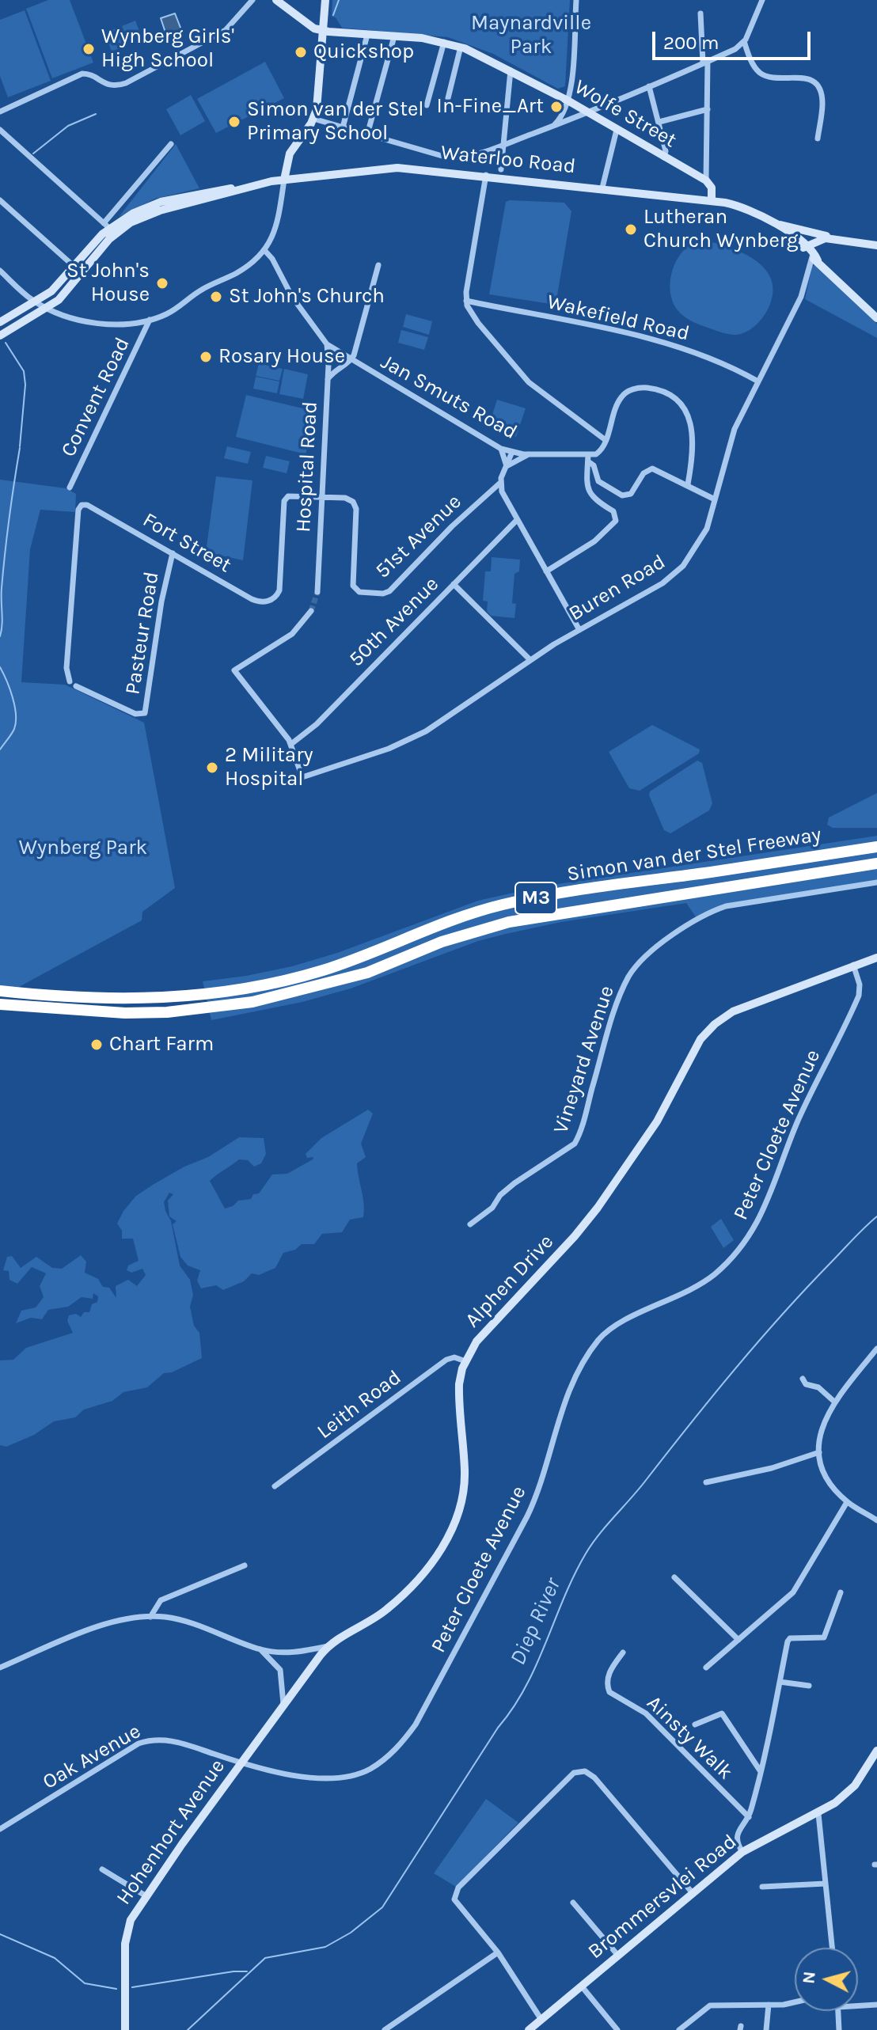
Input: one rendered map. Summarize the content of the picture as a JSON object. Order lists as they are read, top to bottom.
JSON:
{
  "streets": {
    "highway": ["Simon van der Stel Freeway", "M3"],
    "street": [
      "Wolfe Street",
      "Waterloo Road",
      "Wakefield Road",
      "Convent Road",
      "Jan Smuts Road",
      "Hospital Road",
      "51st Avenue",
      "Fort Street",
      "Buren Road",
      "50th Avenue",
      "Pasteur Road",
      "Vineyard Avenue",
      "Peter Cloete Avenue",
      "Alphen Drive",
      "Leith Road",
      "Ainsty Walk",
      "Oak Avenue",
      "Hohenhort Avenue",
      "Brommersvlei Road"
    ]
  },
  "crossings": [
    ["Wakefield Road", "Buren Road"],
    ["Jan Smuts Road", "Hospital Road"],
    ["Hospital Road", "51st Avenue"],
    ["Hospital Road", "Fort Street"],
    ["51st Avenue", "Fort Street"],
    ["Fort Street", "Pasteur Road"],
    ["Buren Road", "50th Avenue"],
    ["Peter Cloete Avenue", "Alphen Drive"],
    ["Peter Cloete Avenue", "Oak Avenue"],
    ["Peter Cloete Avenue", "Hohenhort Avenue"],
    ["Alphen Drive", "Leith Road"],
    ["Alphen Drive", "Hohenhort Avenue"],
    ["Oak Avenue", "Hohenhort Avenue"]
  ],
  "water": ["Diep River"],
  "parks": ["Maynardville Park", "Wynberg Park"],
  "places": [
    "Wynberg Girls' High School",
    "Quickshop",
    "In-Fine_Art",
    "Simon van der Stel Primary School",
    "Lutheran Church Wynberg",
    "St John's House",
    "St John's Church",
    "Rosary House",
    "2 Military Hospital",
    "Chart Farm"
  ],
  "scale_bar": "200 m",
  "north": "left"
}
